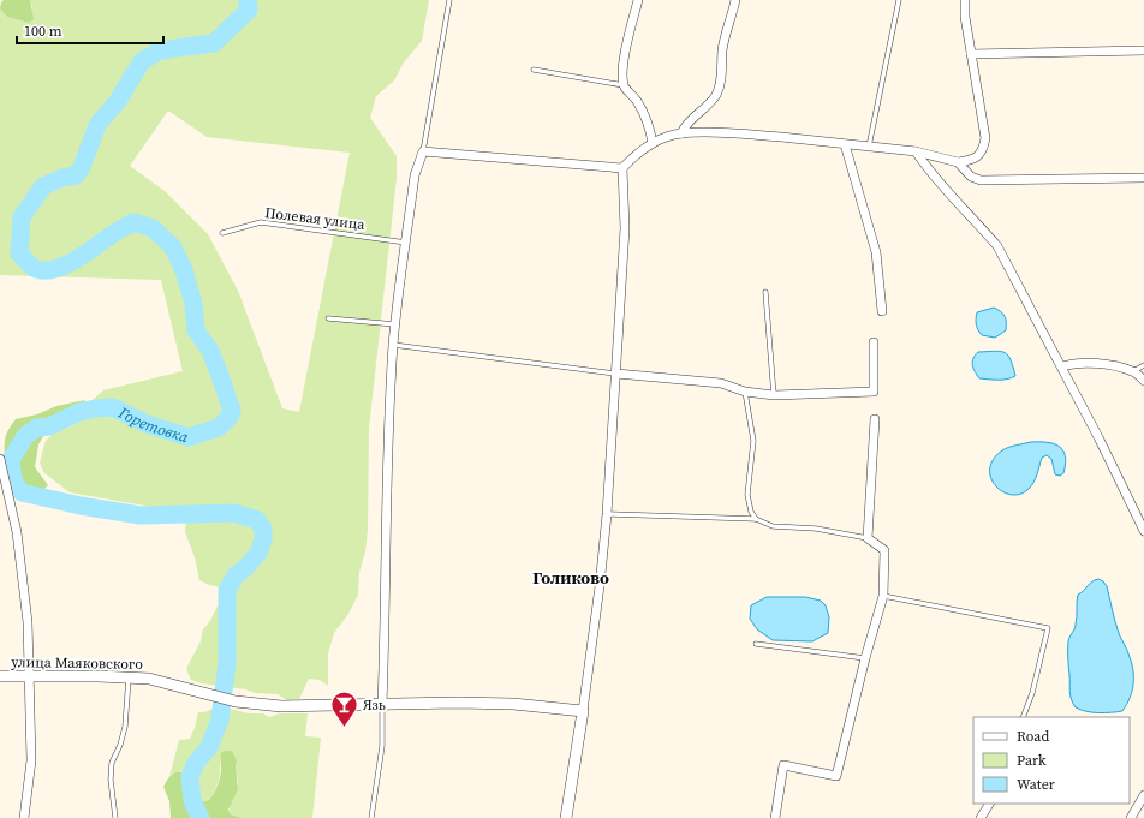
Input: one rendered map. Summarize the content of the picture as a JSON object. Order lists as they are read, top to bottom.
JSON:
{
  "streets": {
    "street": ["улица Маяковского"],
    "lane": ["Полевая улица"]
  },
  "districts": ["Голиково"],
  "water": ["Горетовка"],
  "places": {
    "bar": ["Язь"]
  },
  "legend": ["Road", "Park", "Water"],
  "scale_bar": "100 m"
}
